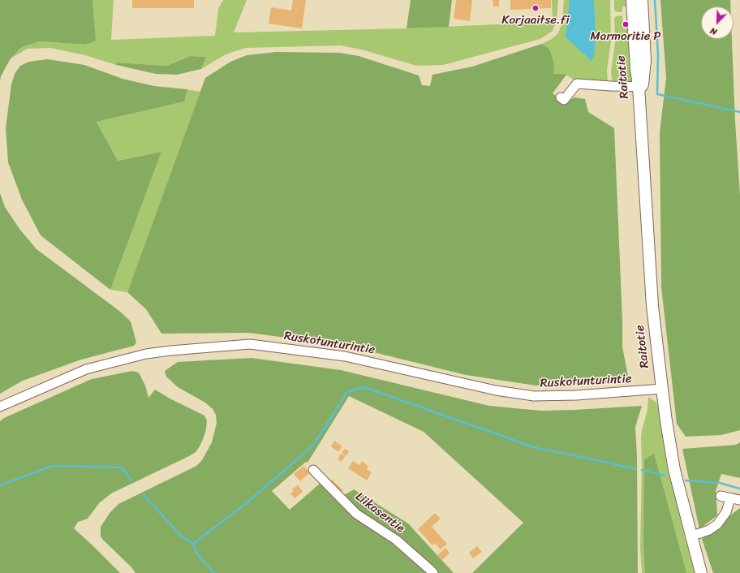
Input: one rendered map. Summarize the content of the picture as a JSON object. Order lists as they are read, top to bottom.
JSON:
{
  "streets": {
    "main road": ["Raitotie"],
    "street": ["Ruskotunturintie", "Liikasentie"]
  },
  "crossings": [
    ["Raitotie", "Ruskotunturintie"]
  ],
  "places": ["Korjaaitse.fi", "Marmoritie P"],
  "north": "bottom left"
}
